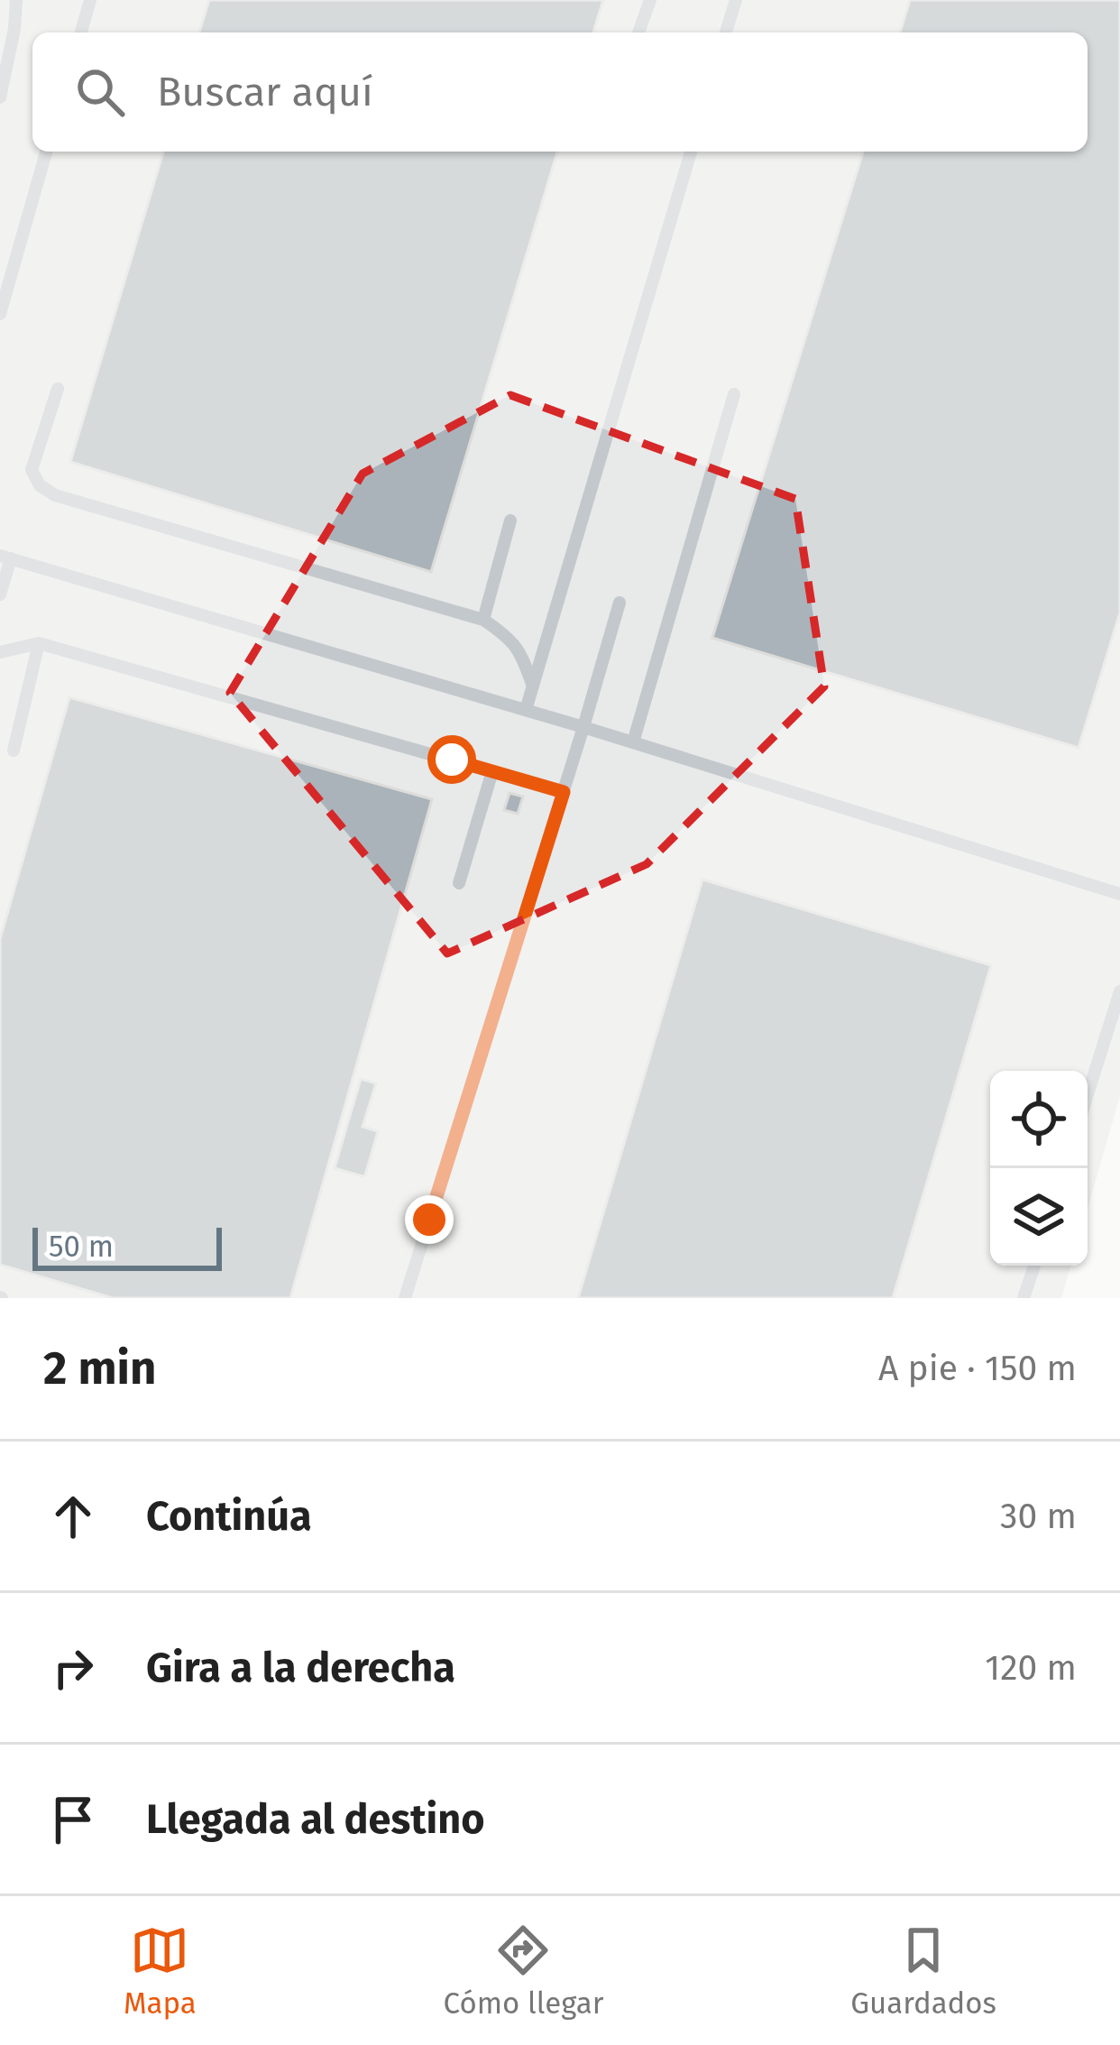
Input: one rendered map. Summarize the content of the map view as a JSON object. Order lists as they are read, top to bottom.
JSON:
{
  "scale_bar": "50 m",
  "page": {
    "search": "Buscar aquí",
    "scale": "50 m",
    "heading": ["2 min", "A pie · 150 m"],
    "list": [
      ["Continúa", "30 m"],
      ["Gira a la derecha", "120 m"],
      "Llegada al destino"
    ],
    "nav": ["Mapa", "Cómo llegar", "Guardados"]
  }
}
